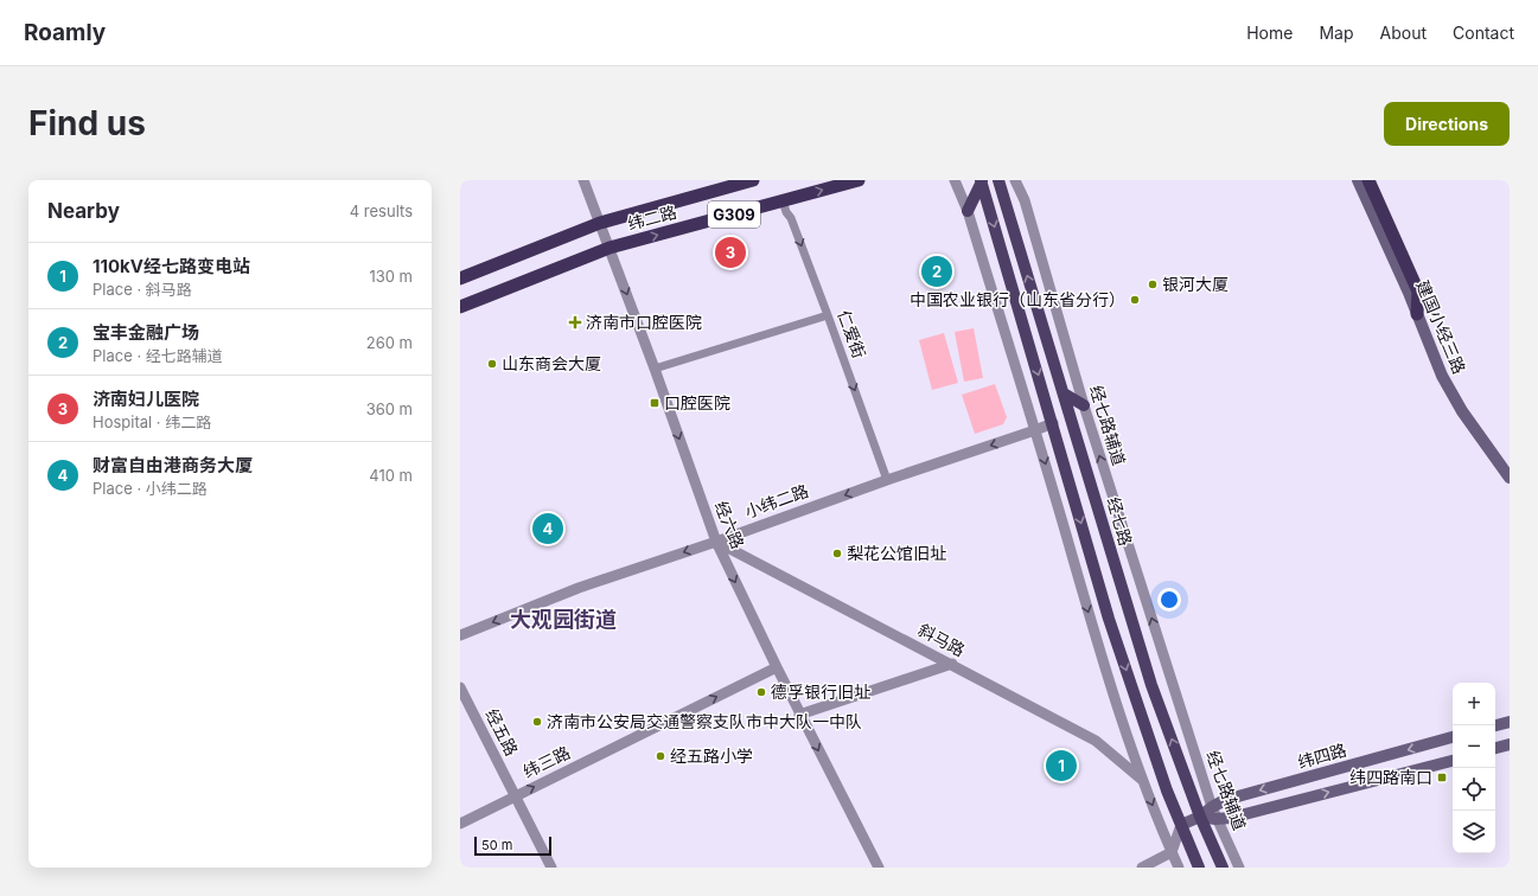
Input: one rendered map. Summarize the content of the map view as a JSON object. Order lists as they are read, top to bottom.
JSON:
{
  "streets": {
    "highway": ["G309", "纬二路"],
    "main road": ["建国小经三路", "经七路", "纬四路"],
    "street": [
      "仁爱街",
      "经七路辅道",
      "小纬二路",
      "经六路",
      "斜马路",
      "经五路",
      "纬三路"
    ]
  },
  "crossings": [
    ["纬二路", "仁爱街"],
    ["纬二路", "经六路"],
    ["仁爱街", "小纬二路"],
    ["经七路辅道", "纬四路"],
    ["小纬二路", "经六路"],
    ["小纬二路", "斜马路"],
    ["经七路", "纬四路"],
    ["经六路", "斜马路"],
    ["经六路", "纬三路"],
    ["经五路", "纬三路"]
  ],
  "one_way": [
    "仁爱街",
    "小纬二路",
    "经六路",
    "纬三路"
  ],
  "districts": ["大观园街道"],
  "places": {
    "other": [
      "银河大厦",
      "中国农业银行（山东省分行）",
      "山东商会大厦",
      "梨花公馆旧址",
      "德孚银行旧址",
      "济南市公安局交通警察支队市中大队一中队",
      "经五路小学"
    ],
    "health": ["济南市口腔医院"],
    "transit": ["口腔医院", "纬四路南口"]
  },
  "scale_bar": "50 m",
  "page": {
    "header": "Roamly",
    "nav": [
      "Home",
      "Map",
      "About",
      "Contact"
    ],
    "buttons": "Directions",
    "title": "Find us",
    "heading": ["Nearby", "4 results"],
    "pins": [
      "3",
      "2",
      "4",
      "1"
    ],
    "list": [
      {
        "mark": "1",
        "name": "110kV经七路变电站",
        "note": "Place · 斜马路",
        "value": "130 m"
      },
      {
        "mark": "2",
        "name": "宝丰金融广场",
        "note": "Place · 经七路辅道",
        "value": "260 m"
      },
      {
        "mark": "3",
        "name": "济南妇儿医院",
        "note": "Hospital · 纬二路",
        "value": "360 m"
      },
      {
        "mark": "4",
        "name": "财富自由港商务大厦",
        "note": "Place · 小纬二路",
        "value": "410 m"
      }
    ],
    "map_buttons": ["+", "−"],
    "scale": "50 m"
  }
}
